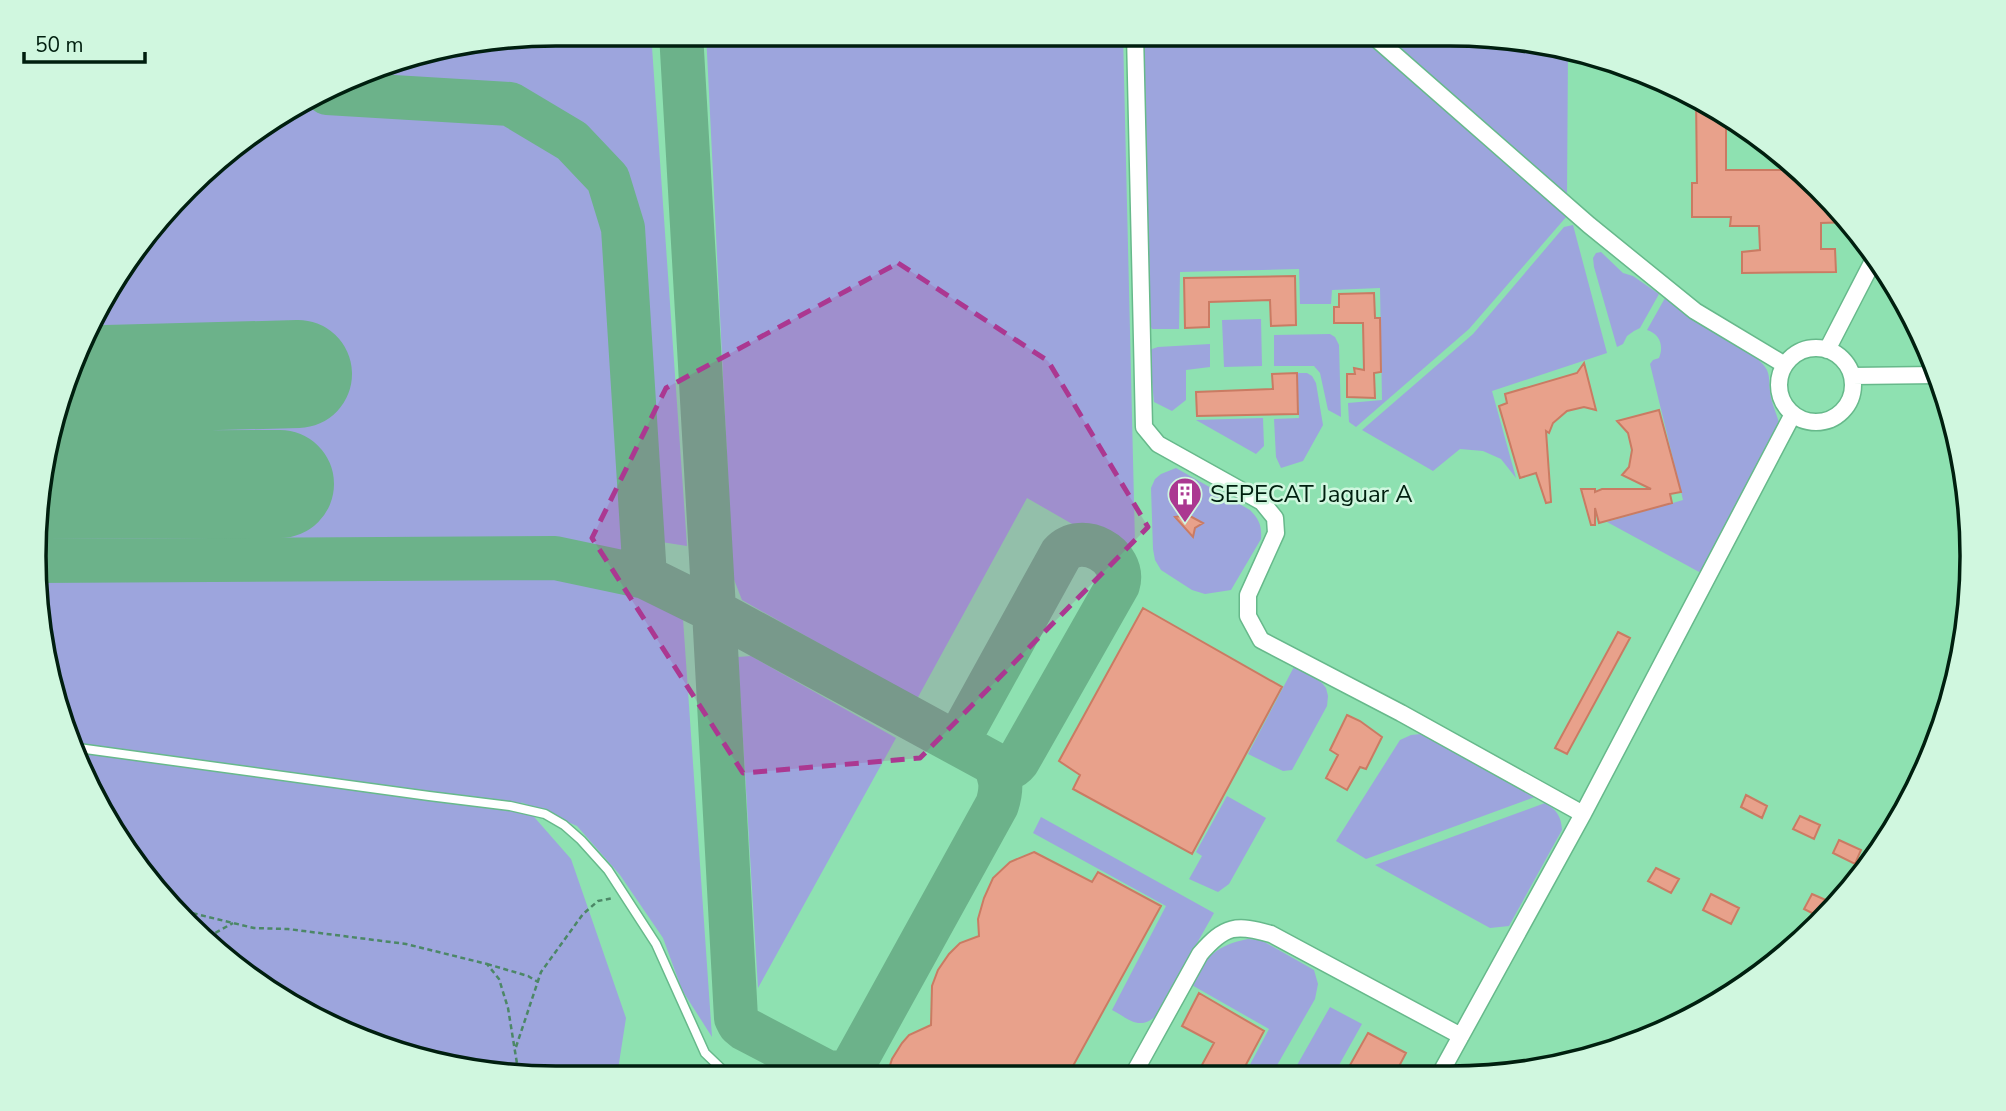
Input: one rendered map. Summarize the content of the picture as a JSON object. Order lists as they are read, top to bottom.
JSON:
{
  "places": {
    "building": ["SEPECAT Jaguar A"]
  },
  "scale_bar": "50 m"
}
